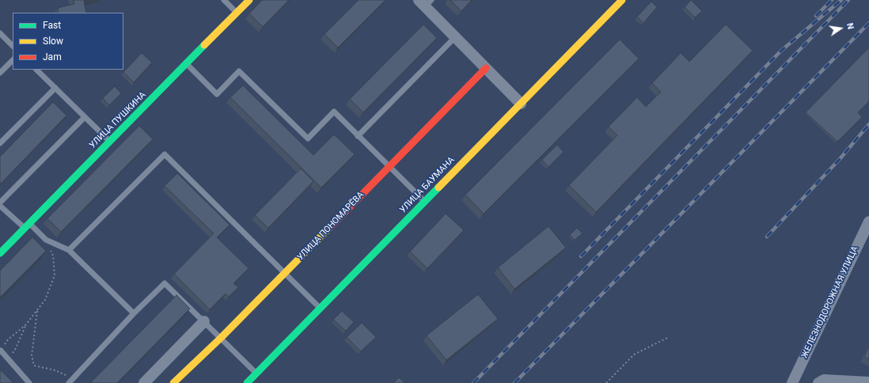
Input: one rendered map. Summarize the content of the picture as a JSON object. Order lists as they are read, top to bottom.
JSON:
{
  "streets": {
    "street": [
      "УЛИЦА ПУШКИНА",
      "УЛИЦА БАУМАНА",
      "УЛИЦА ПОНОМАРЁВА",
      "ЖЕЛЕЗНОДОРОЖНАЯ УЛИЦА"
    ]
  },
  "legend": ["Fast", "Slow", "Jam"],
  "north": "right"
}
